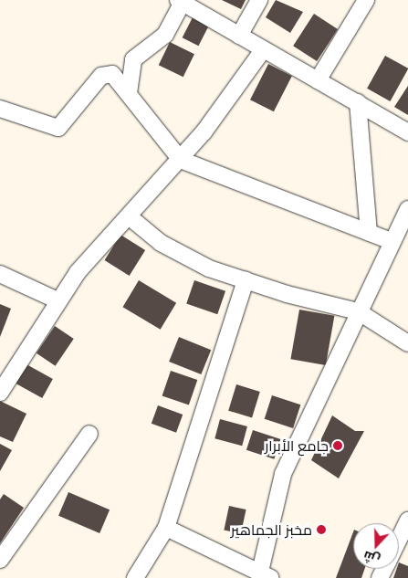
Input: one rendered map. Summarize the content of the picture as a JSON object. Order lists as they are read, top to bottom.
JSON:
{
  "places": ["جامع الأبرار", "مخبز الجماهير"],
  "north": "bottom"
}
